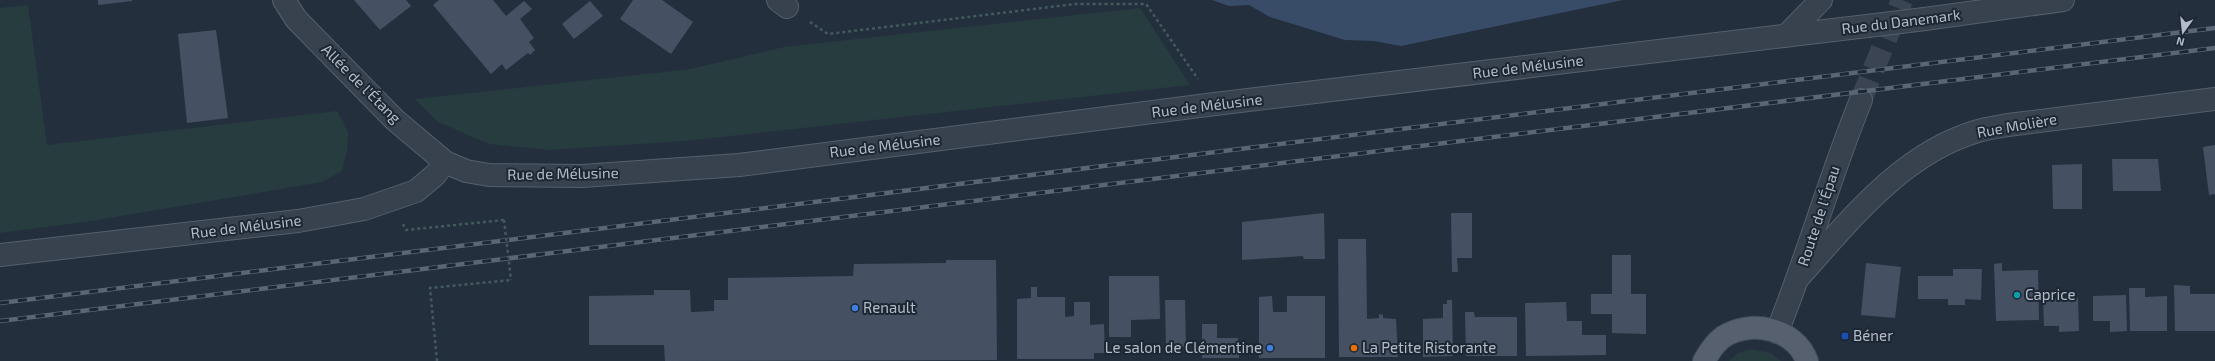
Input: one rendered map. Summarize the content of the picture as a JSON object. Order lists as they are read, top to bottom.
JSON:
{
  "streets": {
    "street": [
      "Rue du Danemark",
      "Rue de Mélusine",
      "Allée de l'Étang",
      "Rue Molière",
      "Route de l'Épau"
    ]
  },
  "crossings": [
    ["Rue du Danemark", "Rue de Mélusine"],
    ["Rue de Mélusine", "Allée de l'Étang"],
    ["Rue Molière", "Route de l'Épau"]
  ],
  "places": {
    "other": [
      "Caprice",
      "Renault",
      "Le salon de Clémentine",
      "La Petite Ristorante"
    ],
    "transit": ["Béner"]
  },
  "north": "bottom"
}
